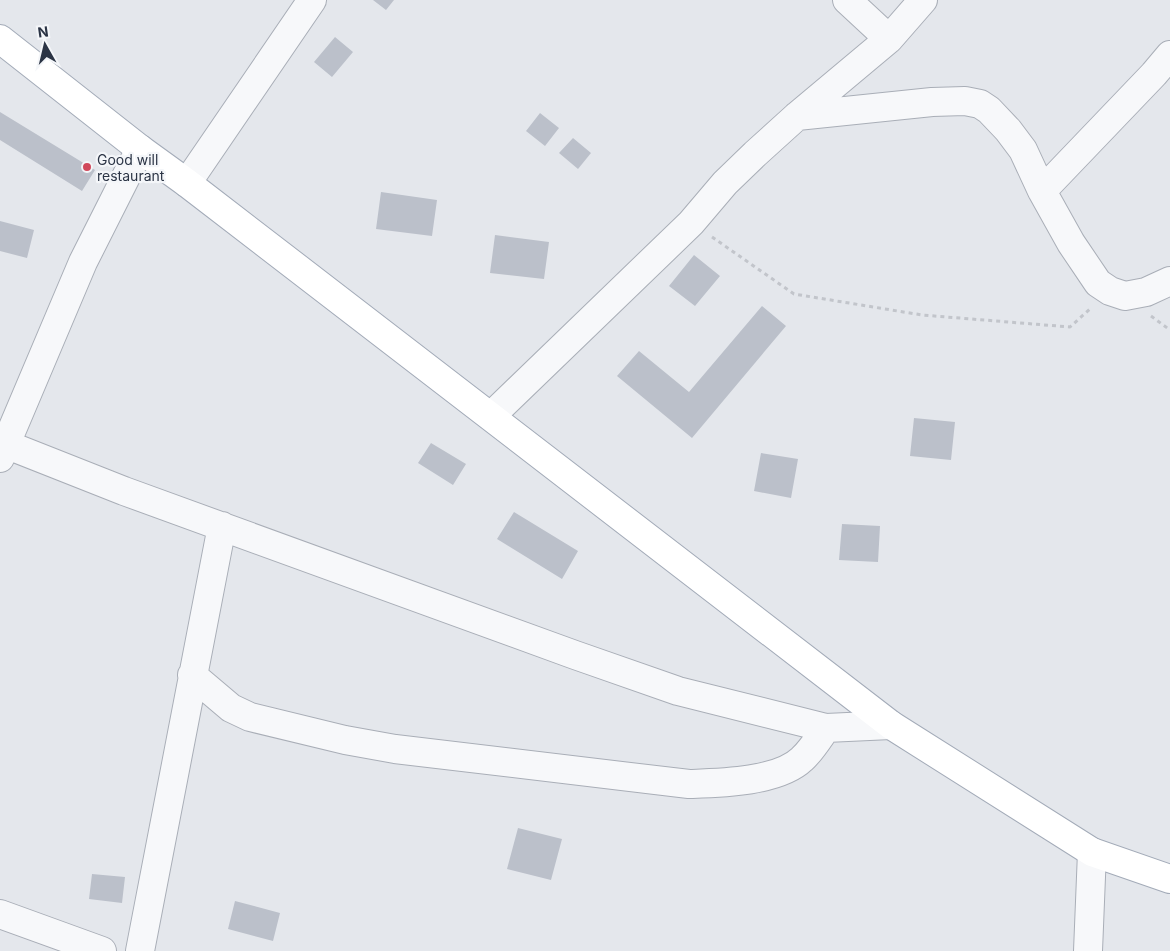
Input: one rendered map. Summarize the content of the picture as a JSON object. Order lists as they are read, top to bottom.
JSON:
{
  "places": ["Good will restaurant"],
  "north": "top"
}
